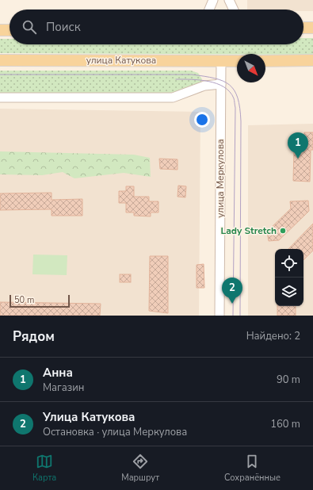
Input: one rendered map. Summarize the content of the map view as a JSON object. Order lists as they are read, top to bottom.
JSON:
{
  "streets": {
    "main road": ["улица Катукова"],
    "street": ["улица Меркулова"]
  },
  "crossings": [
    ["улица Катукова", "улица Меркулова"]
  ],
  "places": ["Lady Stretch"],
  "scale_bar": "50 m",
  "north": "bottom right",
  "page": {
    "search": "Поиск",
    "pins": ["1", "2"],
    "scale": "50 m",
    "heading": ["Рядом", "Найдено: 2"],
    "list": [
      {
        "mark": "1",
        "name": "Анна",
        "note": "Магазин",
        "value": "90 m"
      },
      {
        "mark": "2",
        "name": "Улица Катукова",
        "note": "Остановка · улица Меркулова",
        "value": "160 m"
      }
    ],
    "nav": ["Карта", "Маршрут", "Сохранённые"]
  }
}
